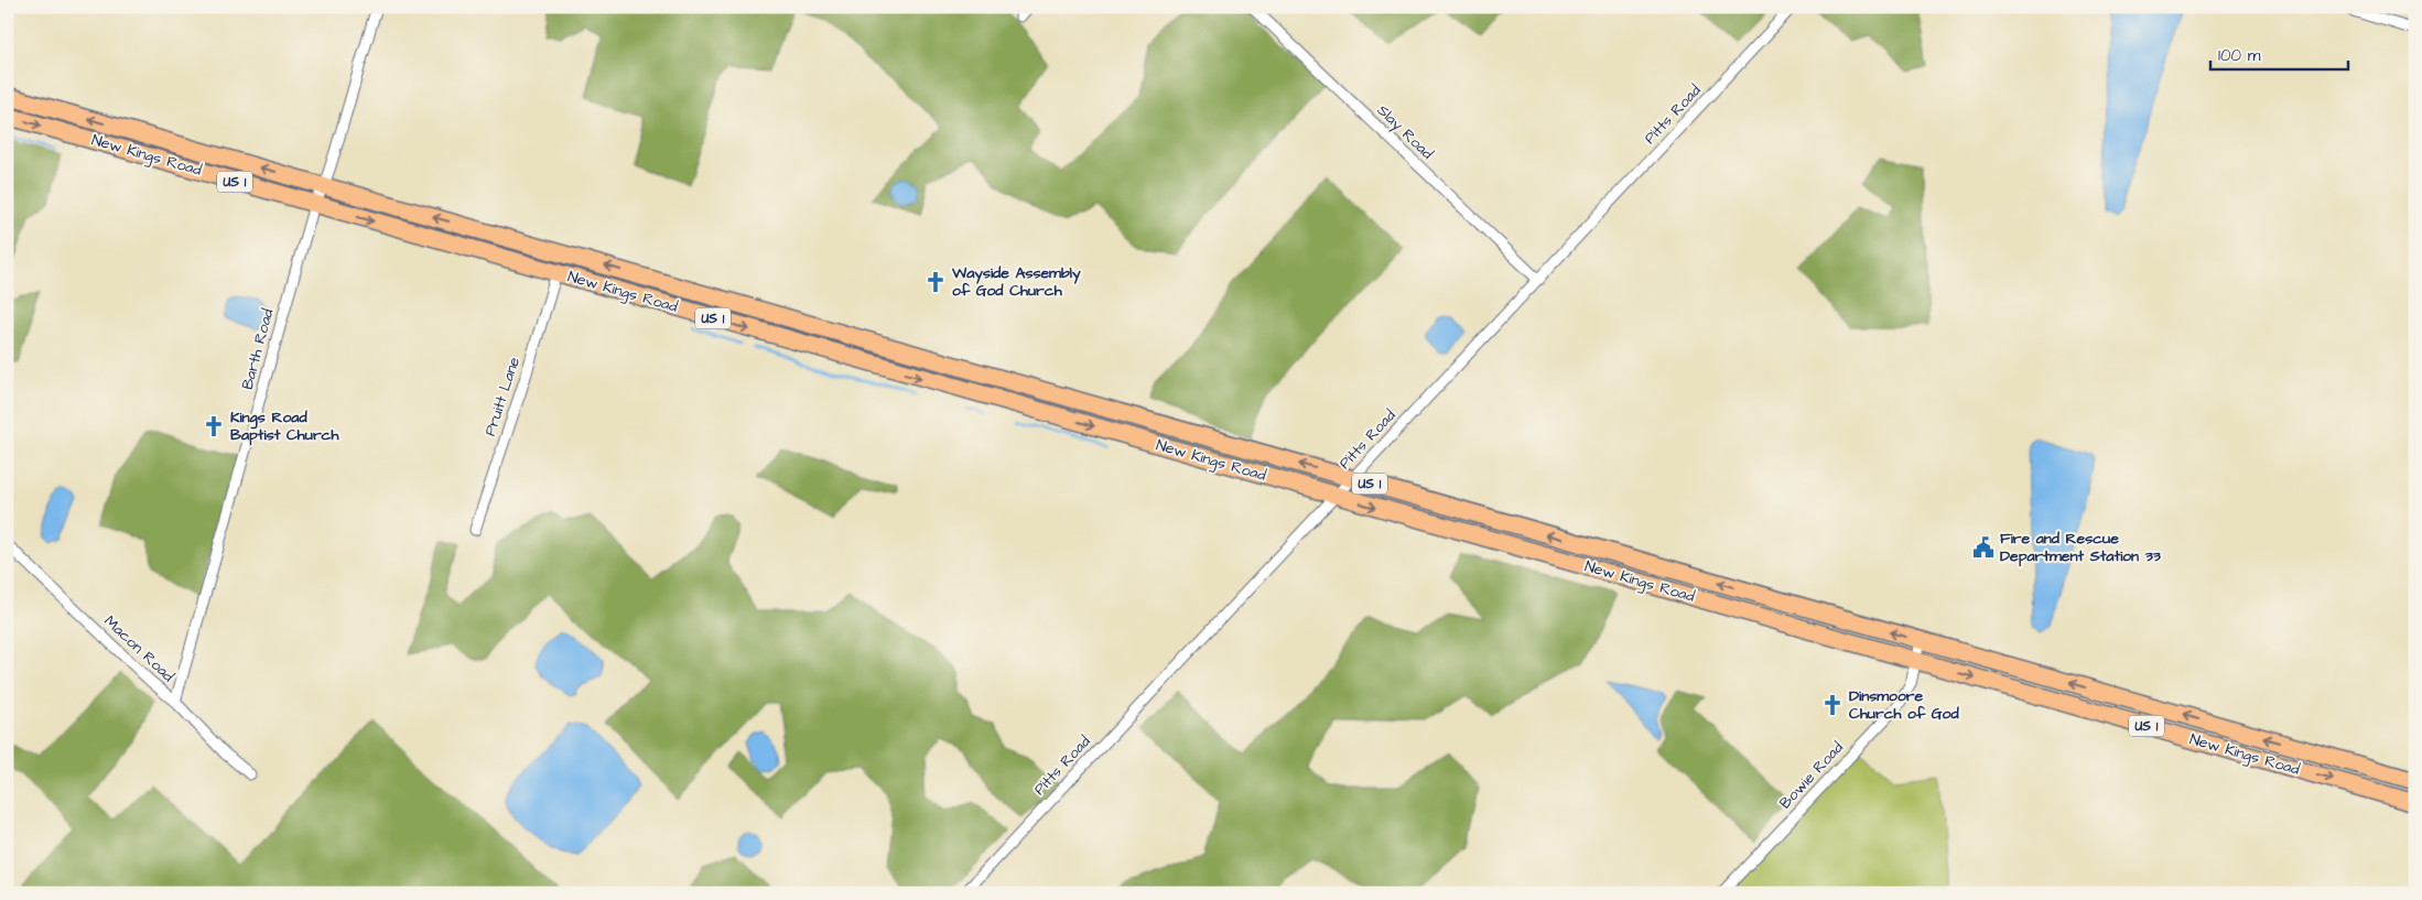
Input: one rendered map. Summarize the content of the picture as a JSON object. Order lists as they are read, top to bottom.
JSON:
{
  "streets": {
    "highway": ["New Kings Road", "US 1"],
    "street": [
      "Pitts Road",
      "Slay Road",
      "Barth Road",
      "Pruitt Lane",
      "Macon Road",
      "Bowie Road"
    ]
  },
  "crossings": [
    ["Pitts Road", "Slay Road"],
    ["Pitts Road", "New Kings Road"],
    ["New Kings Road", "Barth Road"],
    ["New Kings Road", "Pruitt Lane"],
    ["New Kings Road", "Bowie Road"],
    ["Barth Road", "Macon Road"]
  ],
  "places": {
    "church": ["Wayside Assembly of God Church", "Kings Road Baptist Church", "Dinsmoore Church of God"],
    "public building": ["Fire and Rescue Department Station 33"]
  },
  "scale_bar": "100 m"
}
